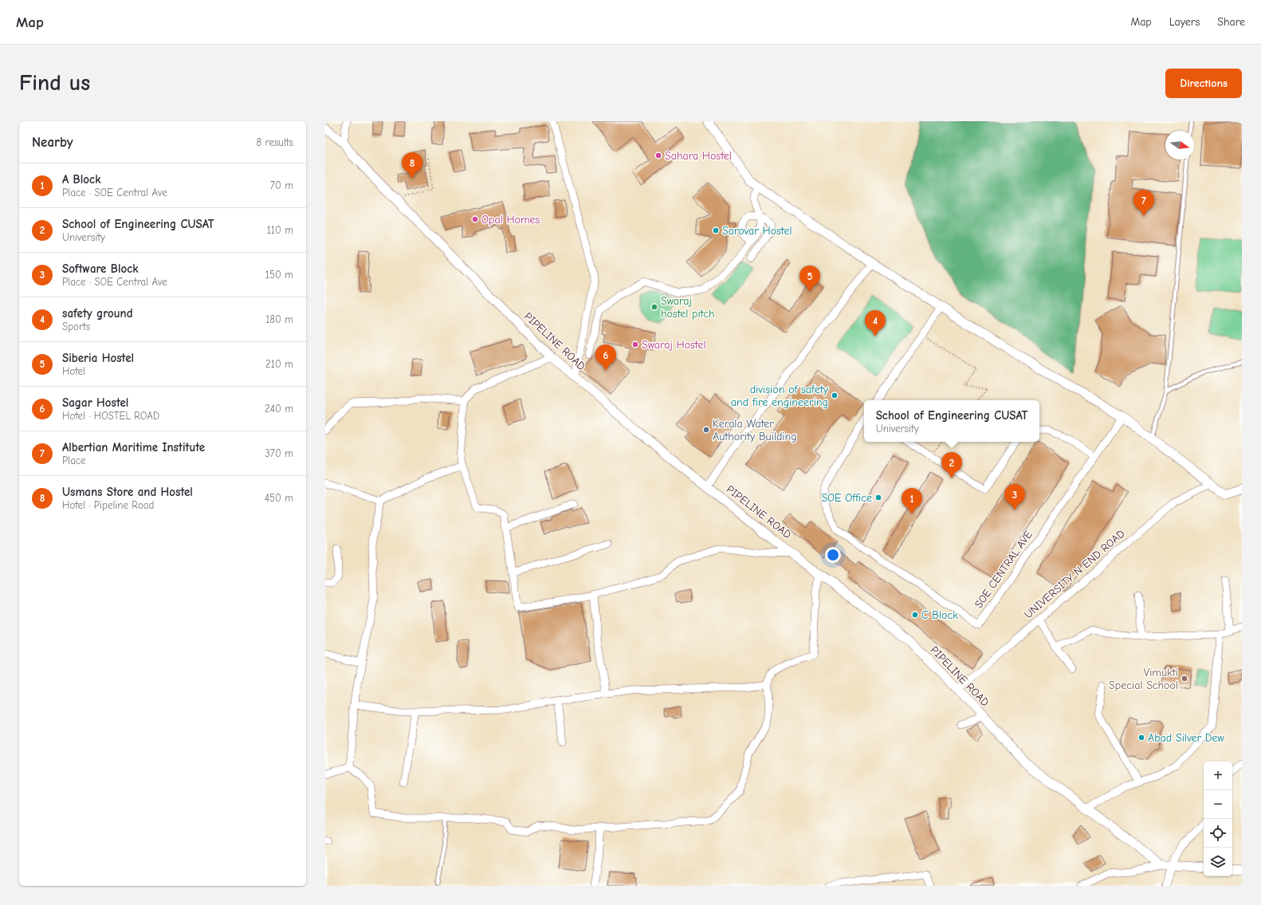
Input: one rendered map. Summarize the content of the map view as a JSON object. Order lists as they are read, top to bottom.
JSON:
{
  "streets": {
    "street": ["PIPELINE ROAD", "SOE CENTRAL AVE", "UNIVERSITY N END ROAD"]
  },
  "crossings": [
    ["PIPELINE ROAD", "UNIVERSITY N END ROAD"]
  ],
  "places": [
    "Sahara Hostel",
    "Opal Homes",
    "Sarovar Hostel",
    "Swaraj hostel pitch",
    "Swaraj Hostel",
    "division of safety and fire engineering",
    "Kerala Water Authority Building",
    "SOE Office",
    "C Block",
    "Vimukti Special School",
    "Abad Silver Dew"
  ],
  "north": "right",
  "page": {
    "header": "Map",
    "nav": ["Map", "Layers", "Share"],
    "buttons": "Directions",
    "title": "Find us",
    "heading": ["Nearby", "8 results"],
    "pins": [
      "8",
      "7",
      "5",
      "4",
      "6",
      "2",
      "3",
      "1"
    ],
    "list": [
      {
        "mark": "1",
        "name": "A Block",
        "note": "Place · SOE Central Ave",
        "value": "70 m"
      },
      {
        "mark": "2",
        "name": "School of Engineering CUSAT",
        "note": "University",
        "value": "110 m"
      },
      {
        "mark": "3",
        "name": "Software Block",
        "note": "Place · SOE Central Ave",
        "value": "150 m"
      },
      {
        "mark": "4",
        "name": "safety ground",
        "note": "Sports",
        "value": "180 m"
      },
      {
        "mark": "5",
        "name": "Siberia Hostel",
        "note": "Hotel",
        "value": "210 m"
      },
      {
        "mark": "6",
        "name": "Sagar Hostel",
        "note": "Hotel · HOSTEL ROAD",
        "value": "240 m"
      },
      {
        "mark": "7",
        "name": "Albertian Maritime Institute",
        "note": "Place",
        "value": "370 m"
      },
      {
        "mark": "8",
        "name": "Usmans Store and Hostel",
        "note": "Hotel · Pipeline Road",
        "value": "450 m"
      }
    ],
    "popup": ["School of Engineering CUSAT", "University"],
    "map_buttons": ["+", "−"]
  }
}
